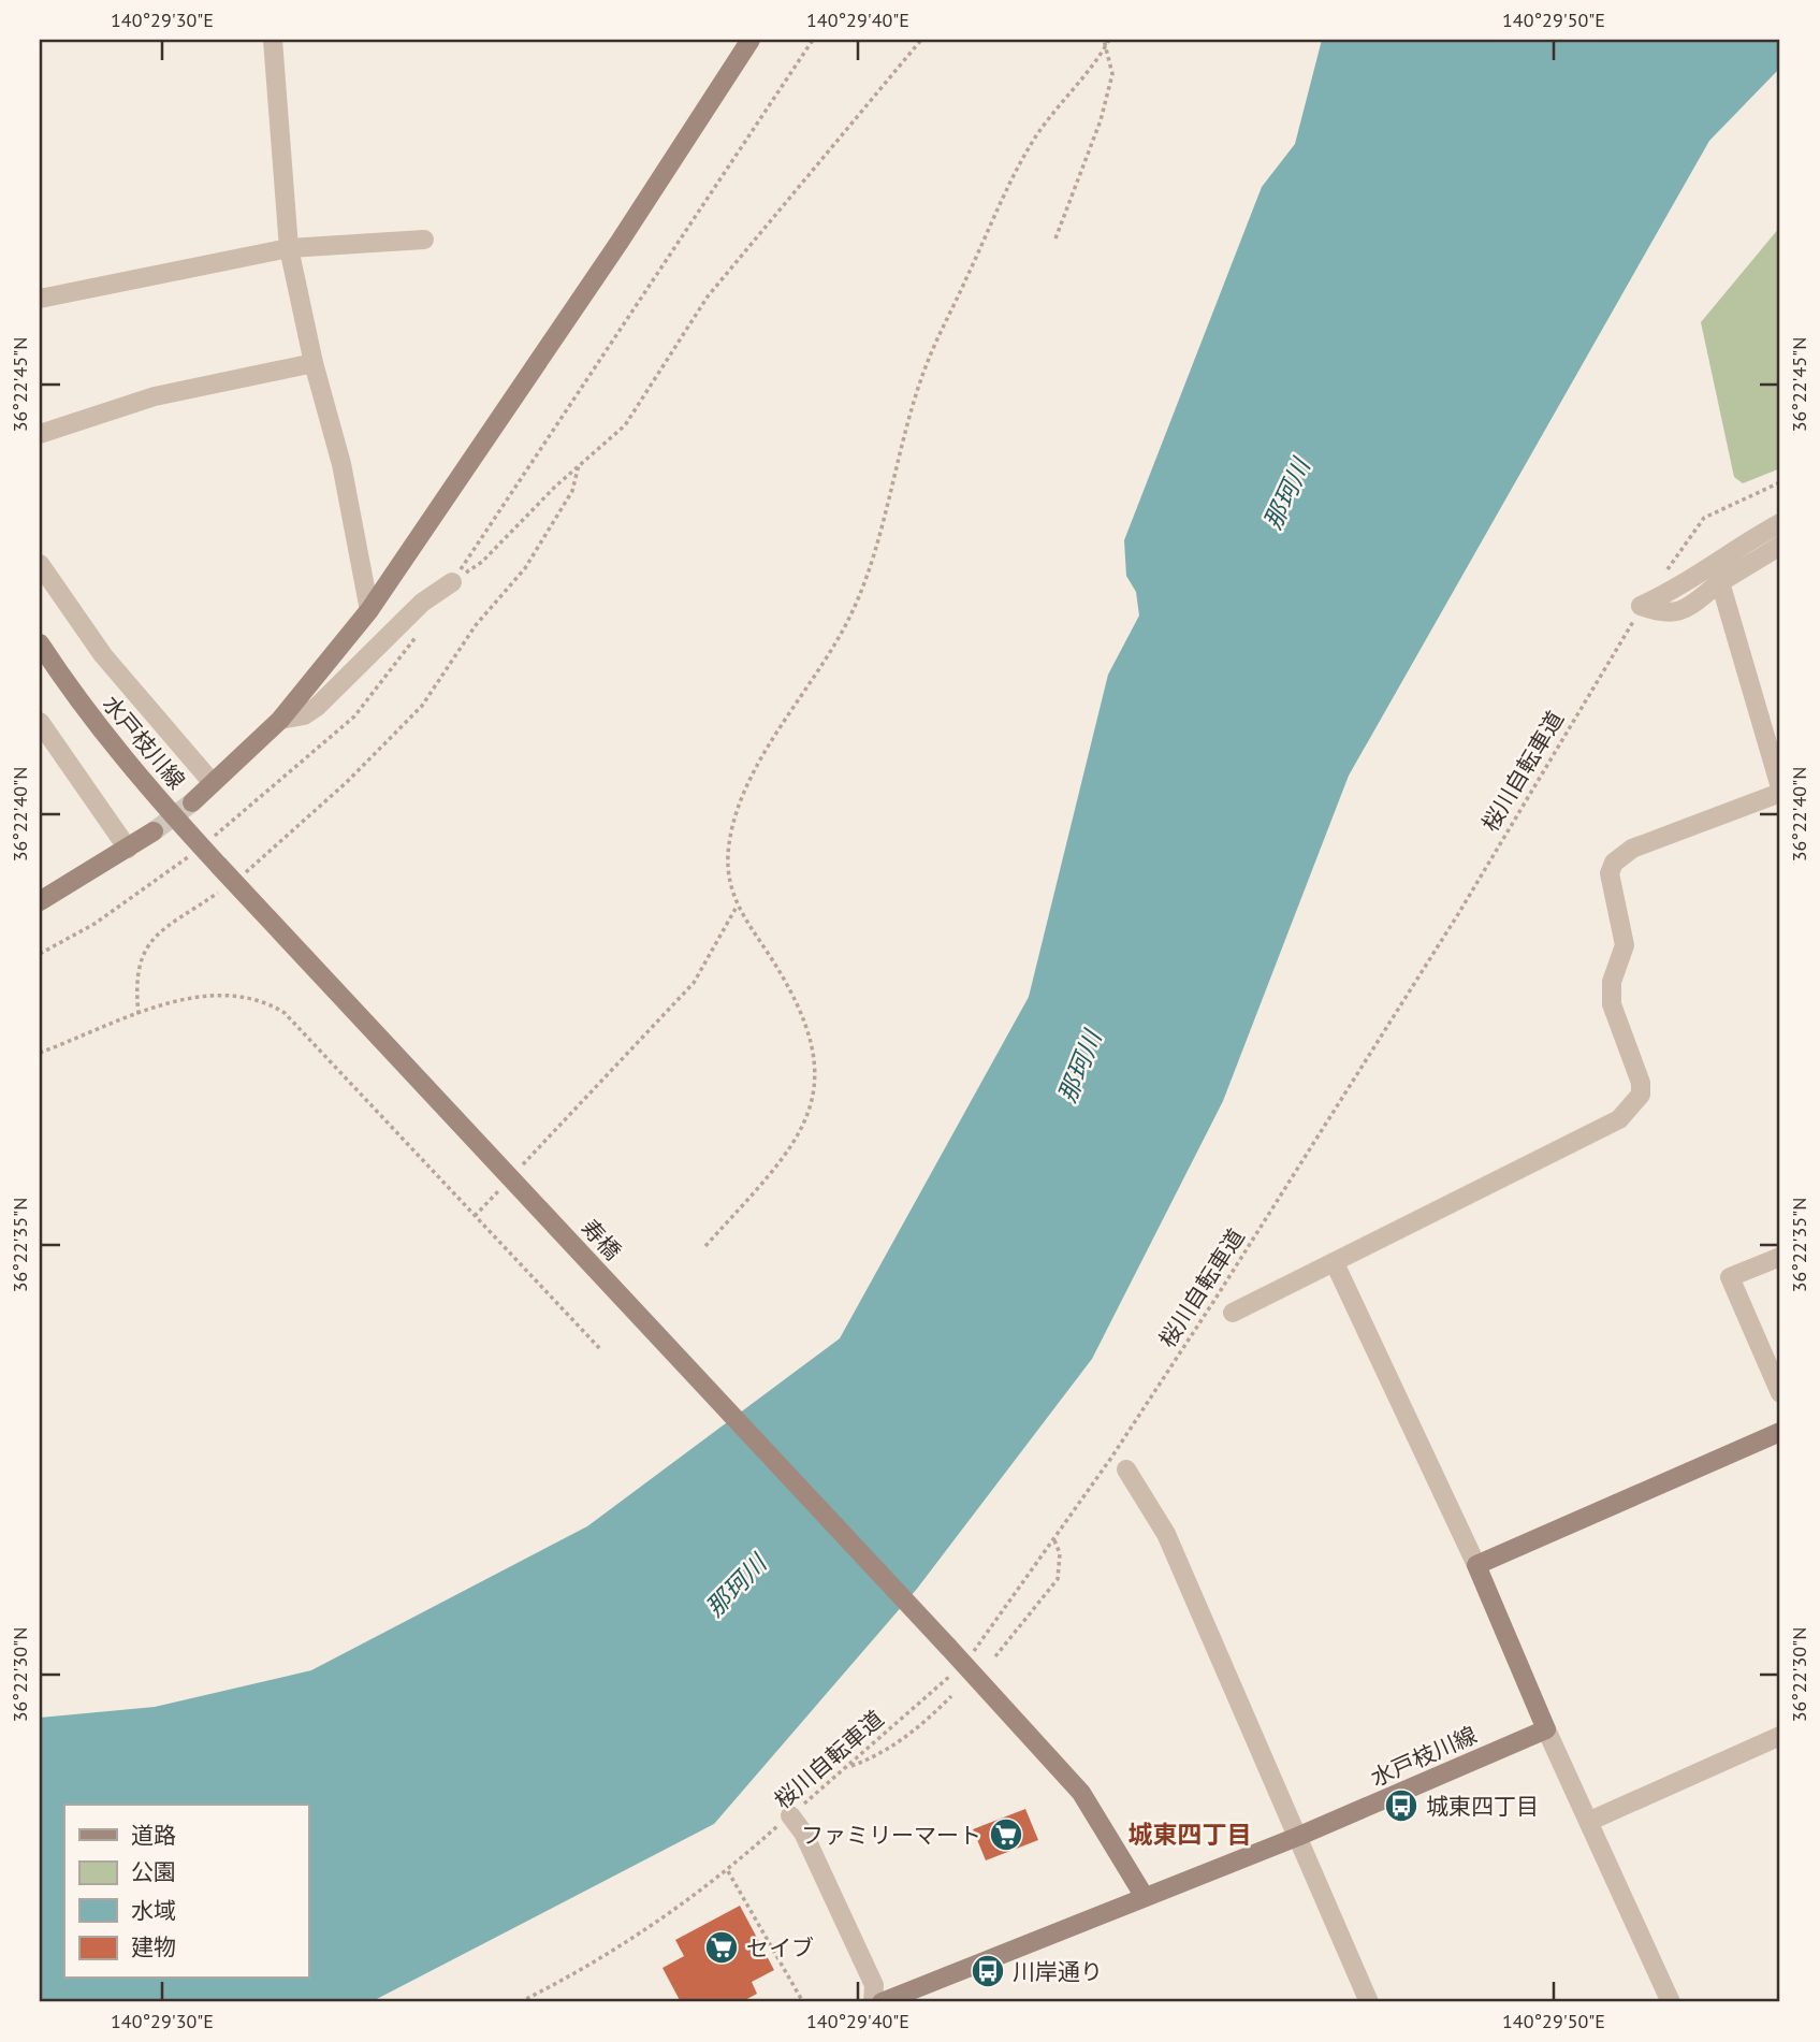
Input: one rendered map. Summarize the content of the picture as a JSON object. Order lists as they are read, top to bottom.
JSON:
{
  "streets": {
    "main road": ["水戸枝川線", "寿橋"],
    "path": ["桜川自転車道"]
  },
  "crossings": [
    ["水戸枝川線", "寿橋"],
    ["桜川自転車道", "寿橋"]
  ],
  "districts": ["城東四丁目"],
  "water": ["那珂川"],
  "places": {
    "bus stop": ["城東四丁目", "川岸通り"],
    "supermarket": ["ファミリーマート", "セイブ"]
  },
  "legend": [
    "道路",
    "公園",
    "水域",
    "建物"
  ],
  "coordinates": [
    "140°29'30\"E",
    "140°29'40\"E",
    "140°29'50\"E",
    "36°22'45\"N",
    "36°22'40\"N",
    "36°22'35\"N",
    "36°22'30\"N"
  ]
}
